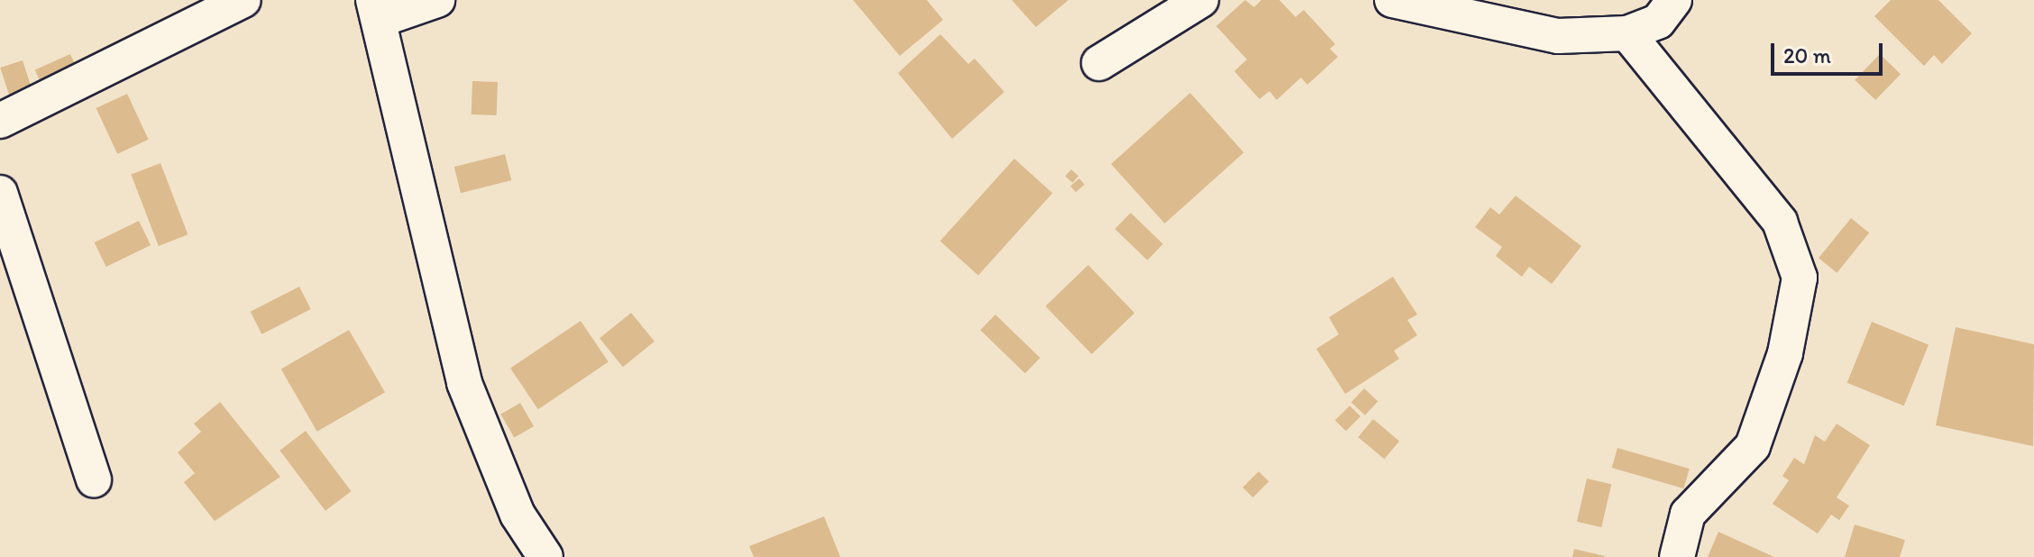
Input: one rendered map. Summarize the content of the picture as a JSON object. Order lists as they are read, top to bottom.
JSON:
{
  "scale_bar": "20 m"
}
